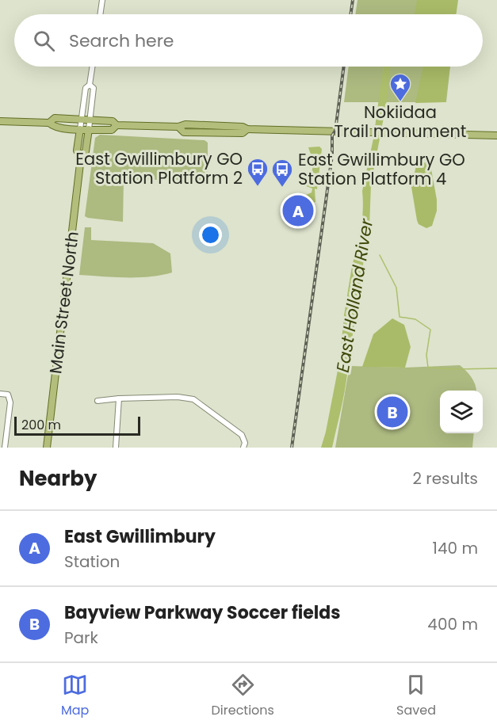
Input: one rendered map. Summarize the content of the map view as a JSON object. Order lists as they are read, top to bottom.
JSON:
{
  "streets": {
    "main road": ["Main Street North"]
  },
  "water": ["East Holland River"],
  "places": {
    "place": ["Nokiidaa Trail monument"],
    "bus stop": ["East Gwillimbury GO Station Platform 2", "East Gwillimbury GO Station Platform 4"]
  },
  "scale_bar": "200 m",
  "page": {
    "search": "Search here",
    "pins": ["A", "B"],
    "scale": "200 m",
    "heading": ["Nearby", "2 results"],
    "list": [
      {
        "mark": "A",
        "name": "East Gwillimbury",
        "note": "Station",
        "value": "140 m"
      },
      {
        "mark": "B",
        "name": "Bayview Parkway Soccer fields",
        "note": "Park",
        "value": "400 m"
      }
    ],
    "nav": ["Map", "Directions", "Saved"]
  }
}
